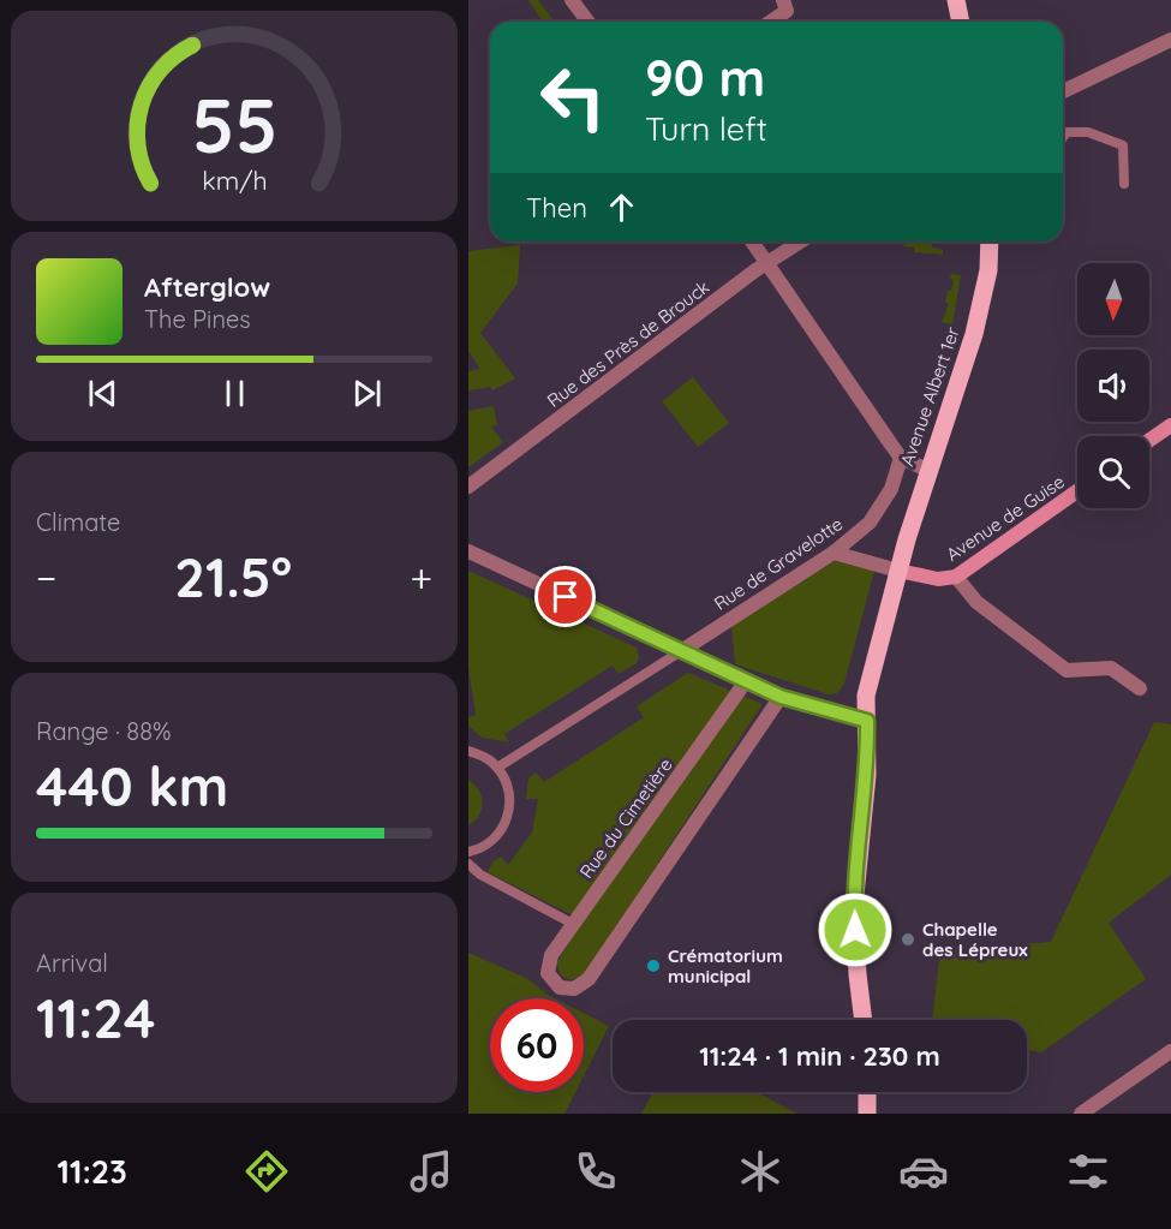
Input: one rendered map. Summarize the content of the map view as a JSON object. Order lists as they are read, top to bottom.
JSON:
{
  "streets": {
    "main road": ["Avenue Albert 1er"],
    "street": [
      "Rue des Près de Brouck",
      "Avenue de Guise",
      "Rue de Gravelotte",
      "Rue du Cimetière"
    ]
  },
  "crossings": [
    ["Avenue Albert 1er", "Avenue de Guise"]
  ],
  "places": ["Chapelle des Lépreux", "Crématorium municipal"],
  "north": "bottom",
  "page": {
    "turn": ["90 m", "Turn left"],
    "then": "Then",
    "song": ["Afterglow", "The Pines"],
    "tile": [
      "Climate",
      ["Range · 88%", "440 km"],
      ["Arrival", "11:24"]
    ],
    "heat": ["−", "21.5°", "+"],
    "limit": "60",
    "trip": "11:24 · 1 min · 230 m",
    "tabs": "11:23",
    "gauge": ["55", "km/h"]
  }
}
